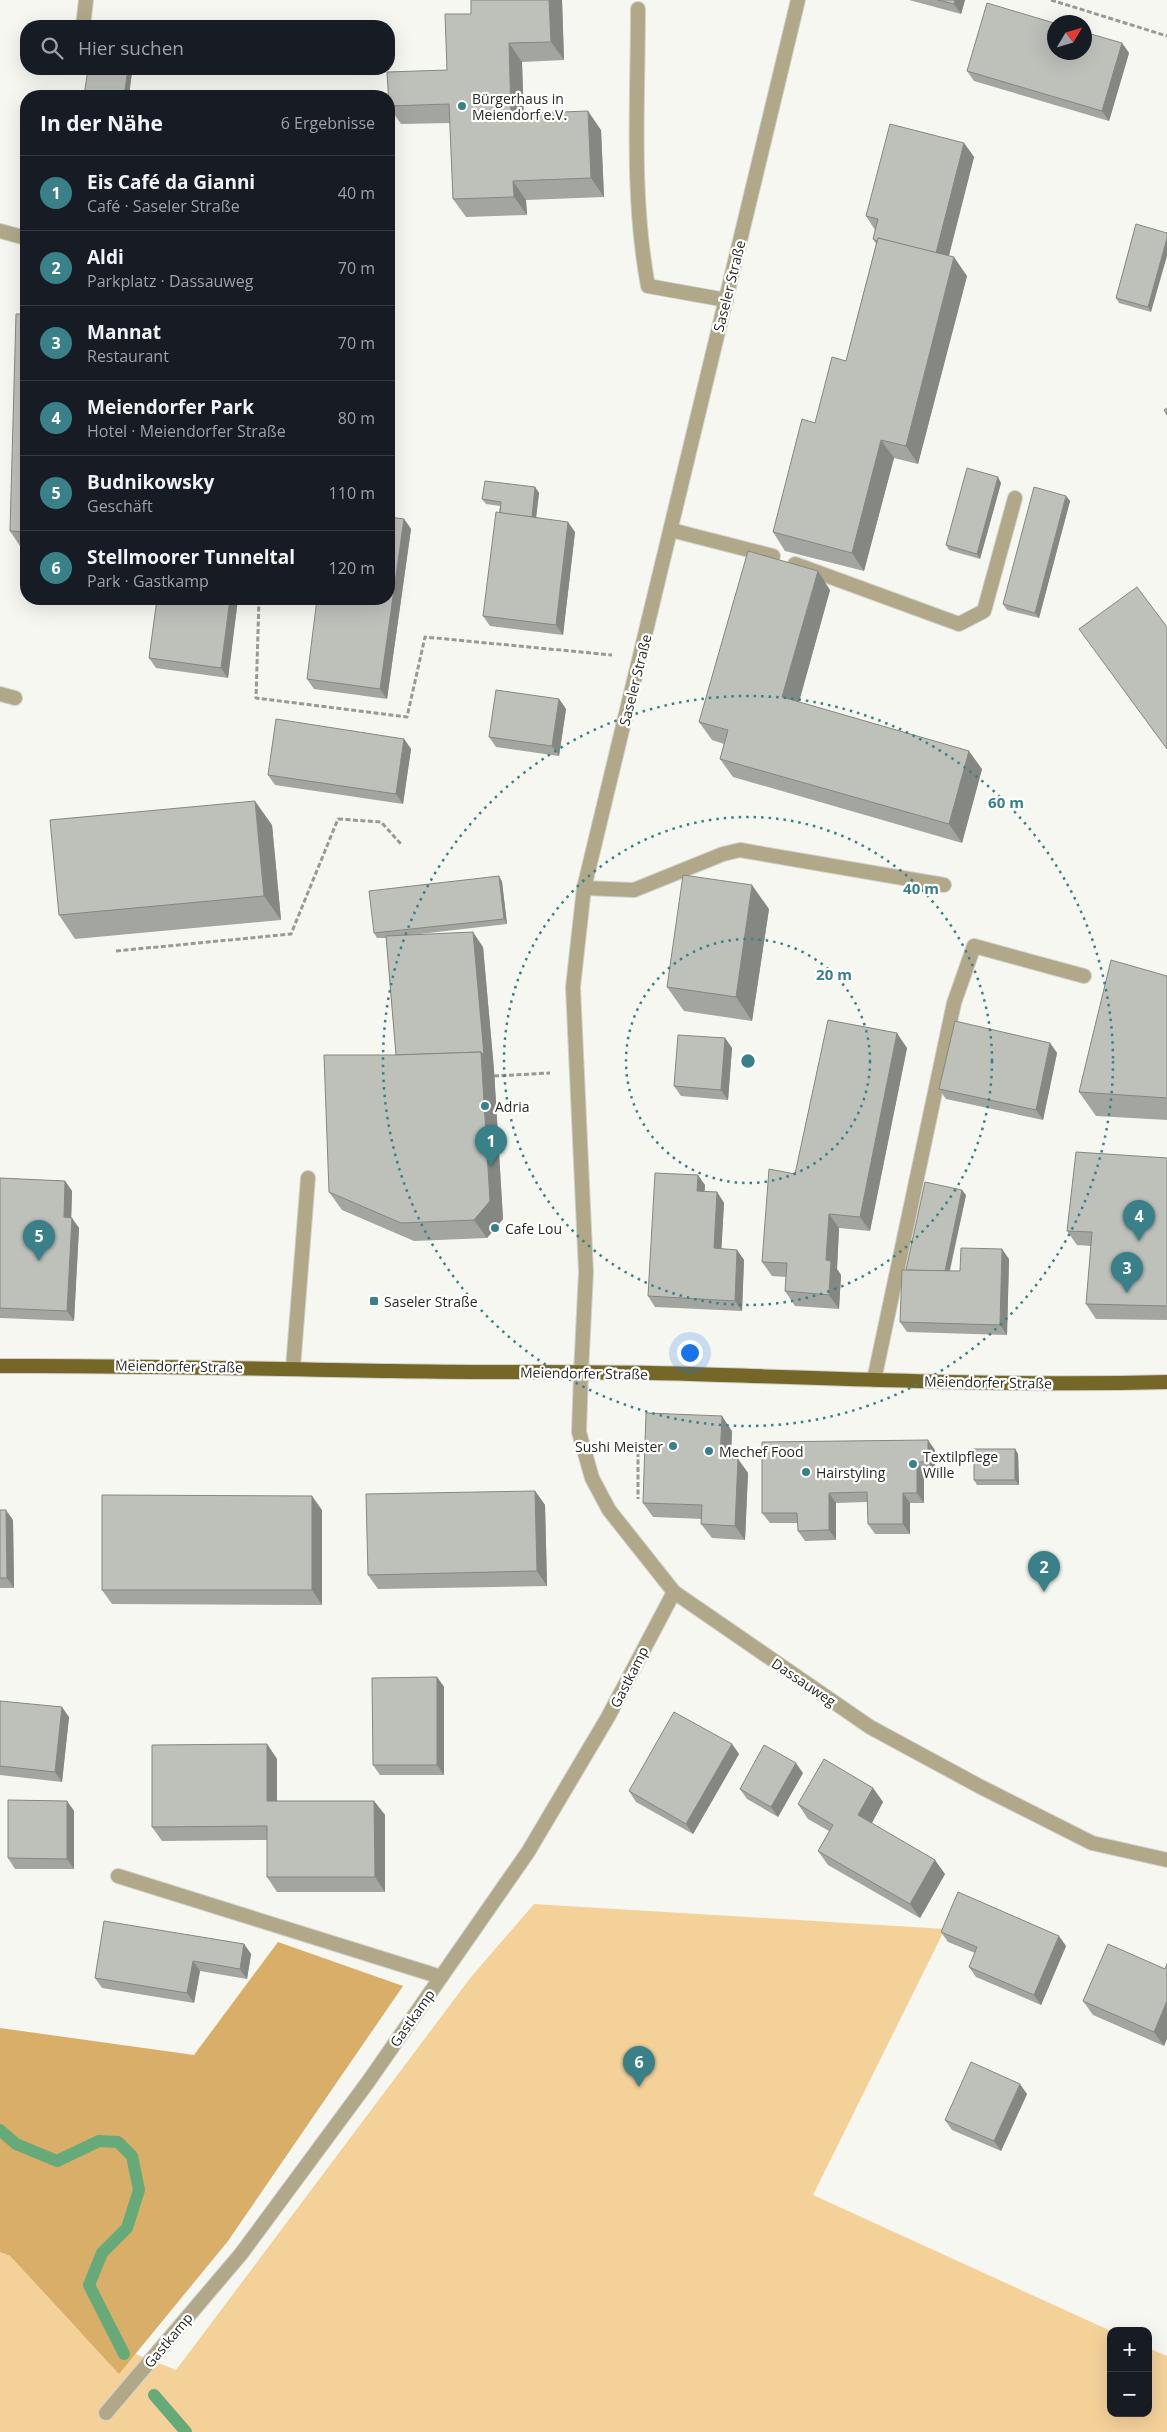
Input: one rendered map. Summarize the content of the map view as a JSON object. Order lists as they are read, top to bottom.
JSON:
{
  "streets": {
    "main road": ["Meiendorfer Straße"],
    "street": ["Saseler Straße", "Gastkamp", "Dassauweg"]
  },
  "crossings": [
    ["Saseler Straße", "Meiendorfer Straße"],
    ["Saseler Straße", "Dassauweg"],
    ["Meiendorfer Straße", "Dassauweg"],
    ["Gastkamp", "Dassauweg"]
  ],
  "places": {
    "other": [
      "Bürgerhaus in Meiendorf e.V.",
      "Adria",
      "Cafe Lou",
      "Sushi Meister",
      "Mechef Food",
      "Textilpflege Wille",
      "Hairstyling"
    ],
    "transit": ["Saseler Straße"]
  },
  "north": "top right",
  "page": {
    "search": "Hier suchen",
    "heading": ["In der Nähe", "6 Ergebnisse"],
    "list": [
      {
        "mark": "1",
        "name": "Eis Café da Gianni",
        "note": "Café · Saseler Straße",
        "value": "40 m"
      },
      {
        "mark": "2",
        "name": "Aldi",
        "note": "Parkplatz · Dassauweg",
        "value": "70 m"
      },
      {
        "mark": "3",
        "name": "Mannat",
        "note": "Restaurant",
        "value": "70 m"
      },
      {
        "mark": "4",
        "name": "Meiendorfer Park",
        "note": "Hotel · Meiendorfer Straße",
        "value": "80 m"
      },
      {
        "mark": "5",
        "name": "Budnikowsky",
        "note": "Geschäft",
        "value": "110 m"
      },
      {
        "mark": "6",
        "name": "Stellmoorer Tunneltal",
        "note": "Park · Gastkamp",
        "value": "120 m"
      }
    ],
    "pins": [
      "1",
      "4",
      "5",
      "3",
      "2",
      "6"
    ],
    "map_buttons": ["+", "−"]
  },
  "rings": ["60 m", "40 m", "20 m"]
}
